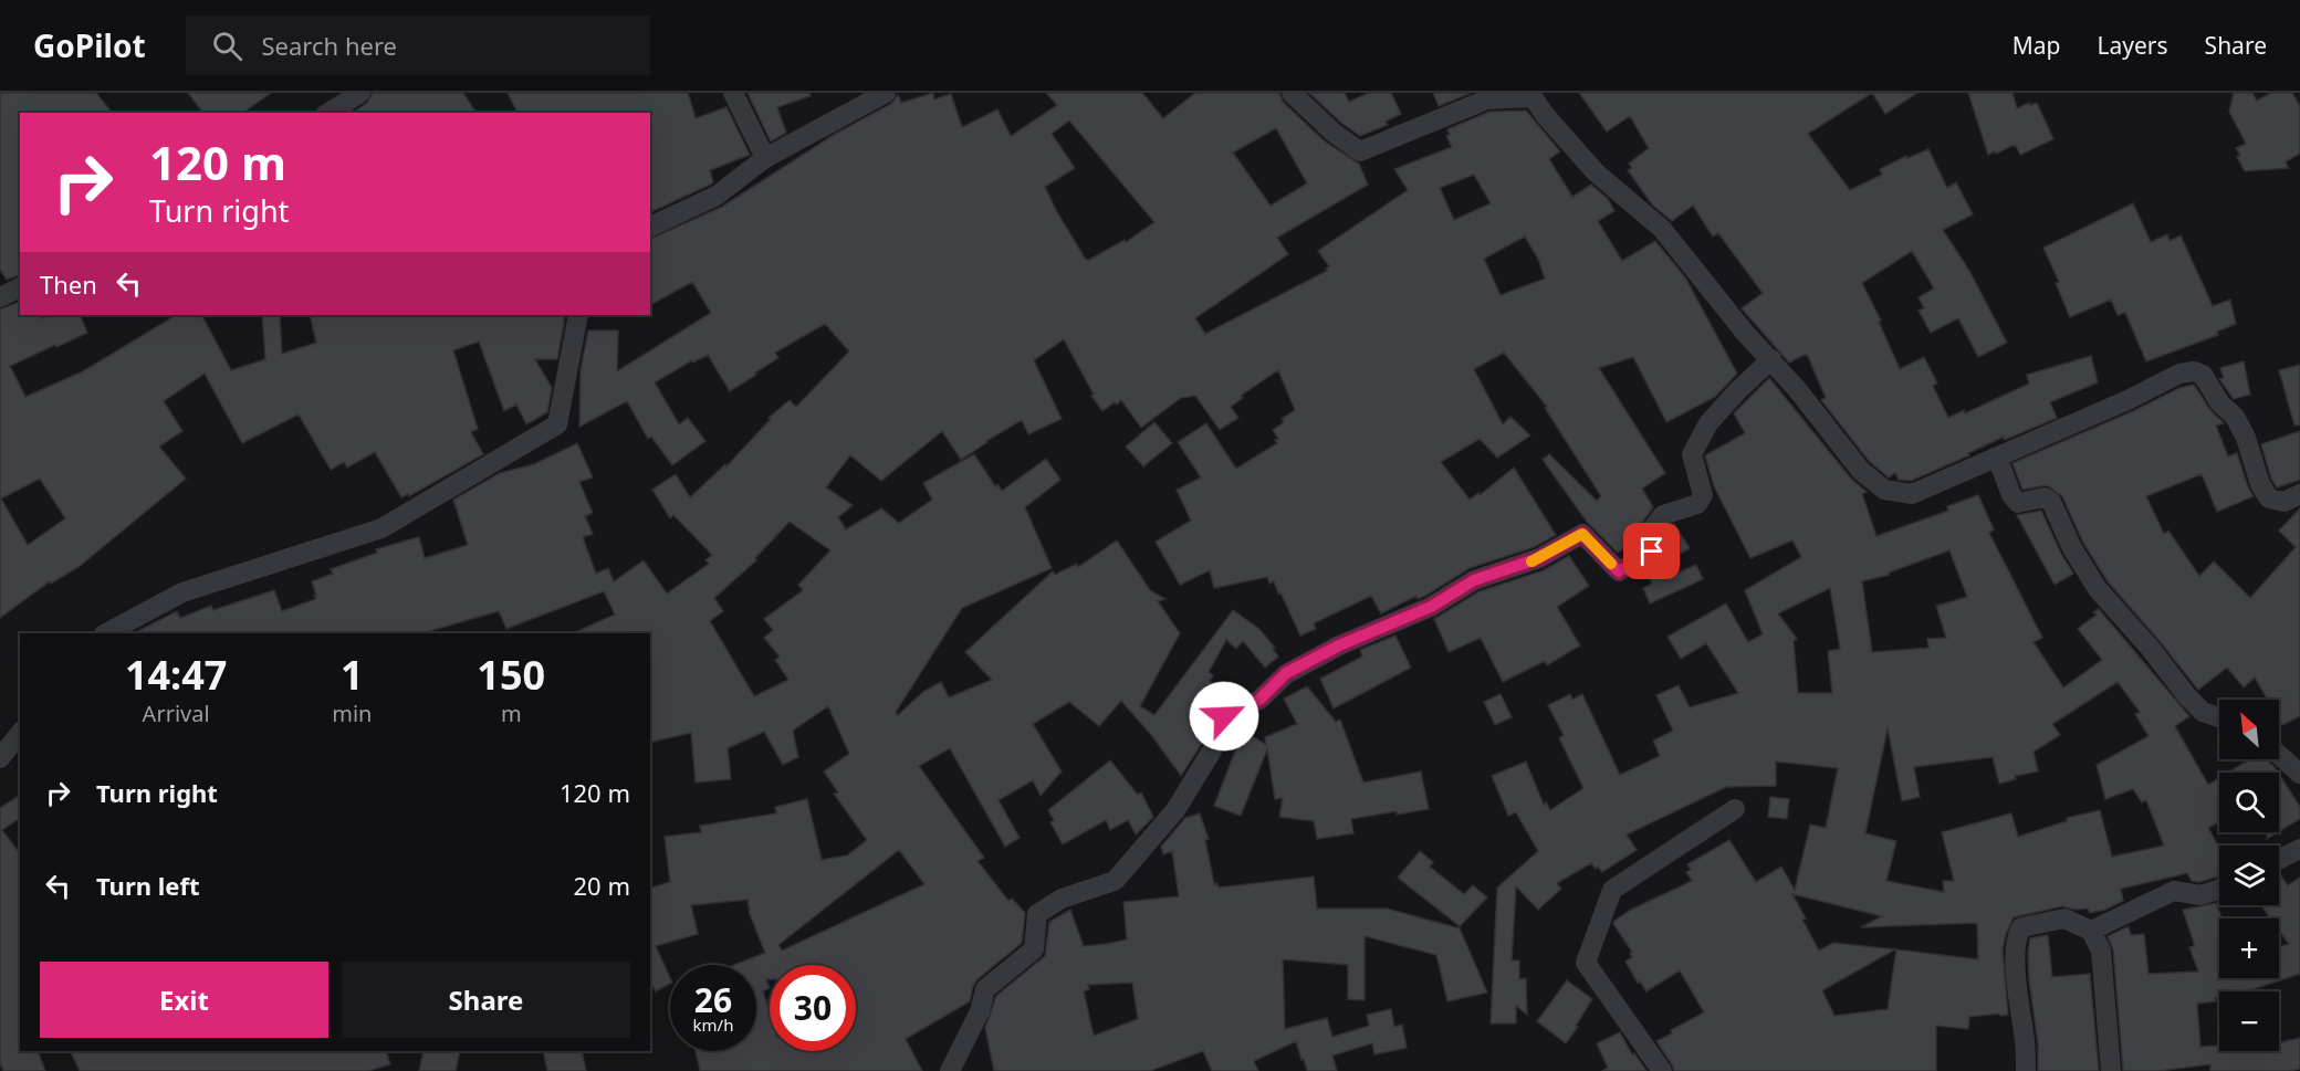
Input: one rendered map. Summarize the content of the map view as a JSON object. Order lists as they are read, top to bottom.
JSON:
{
  "north": "top left",
  "page": {
    "header": "GoPilot",
    "search": "Search here",
    "nav": ["Map", "Layers", "Share"],
    "turn": ["120 m", "Turn right"],
    "then": "Then",
    "eta": [
      "14:47",
      "Arrival",
      "1",
      "min",
      "150",
      "m"
    ],
    "map_buttons": ["+", "−"],
    "list": [
      {
        "name": "Turn right",
        "value": "120 m"
      },
      {
        "name": "Turn left",
        "value": "20 m"
      }
    ],
    "buttons": ["Exit", "Share"],
    "speed": "26 km/h",
    "limit": "30"
  }
}
